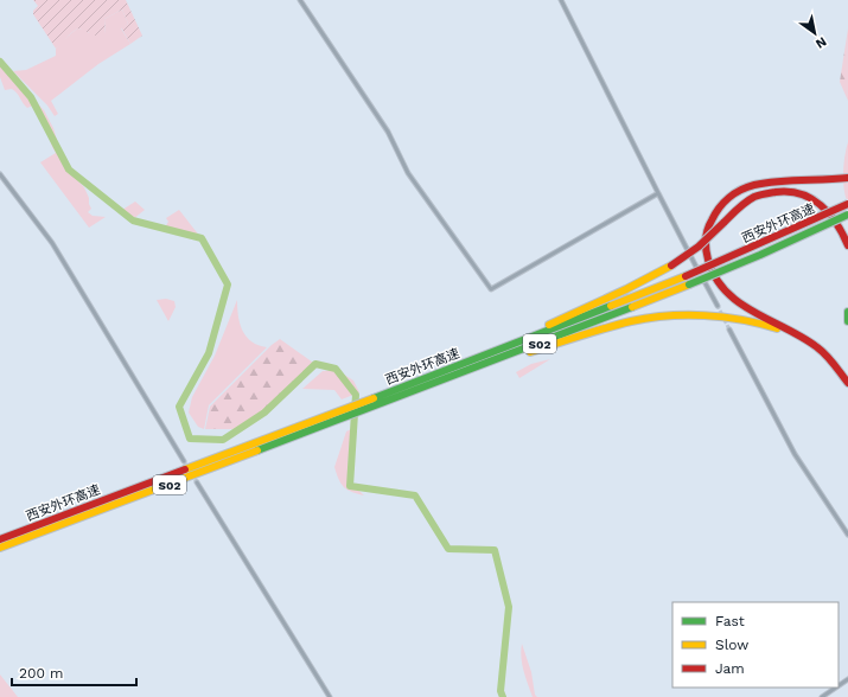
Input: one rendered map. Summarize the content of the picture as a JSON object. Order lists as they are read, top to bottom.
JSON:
{
  "streets": {
    "highway": ["西安外环高速", "S02"]
  },
  "legend": ["Fast", "Slow", "Jam"],
  "scale_bar": "200 m",
  "north": "bottom right"
}
